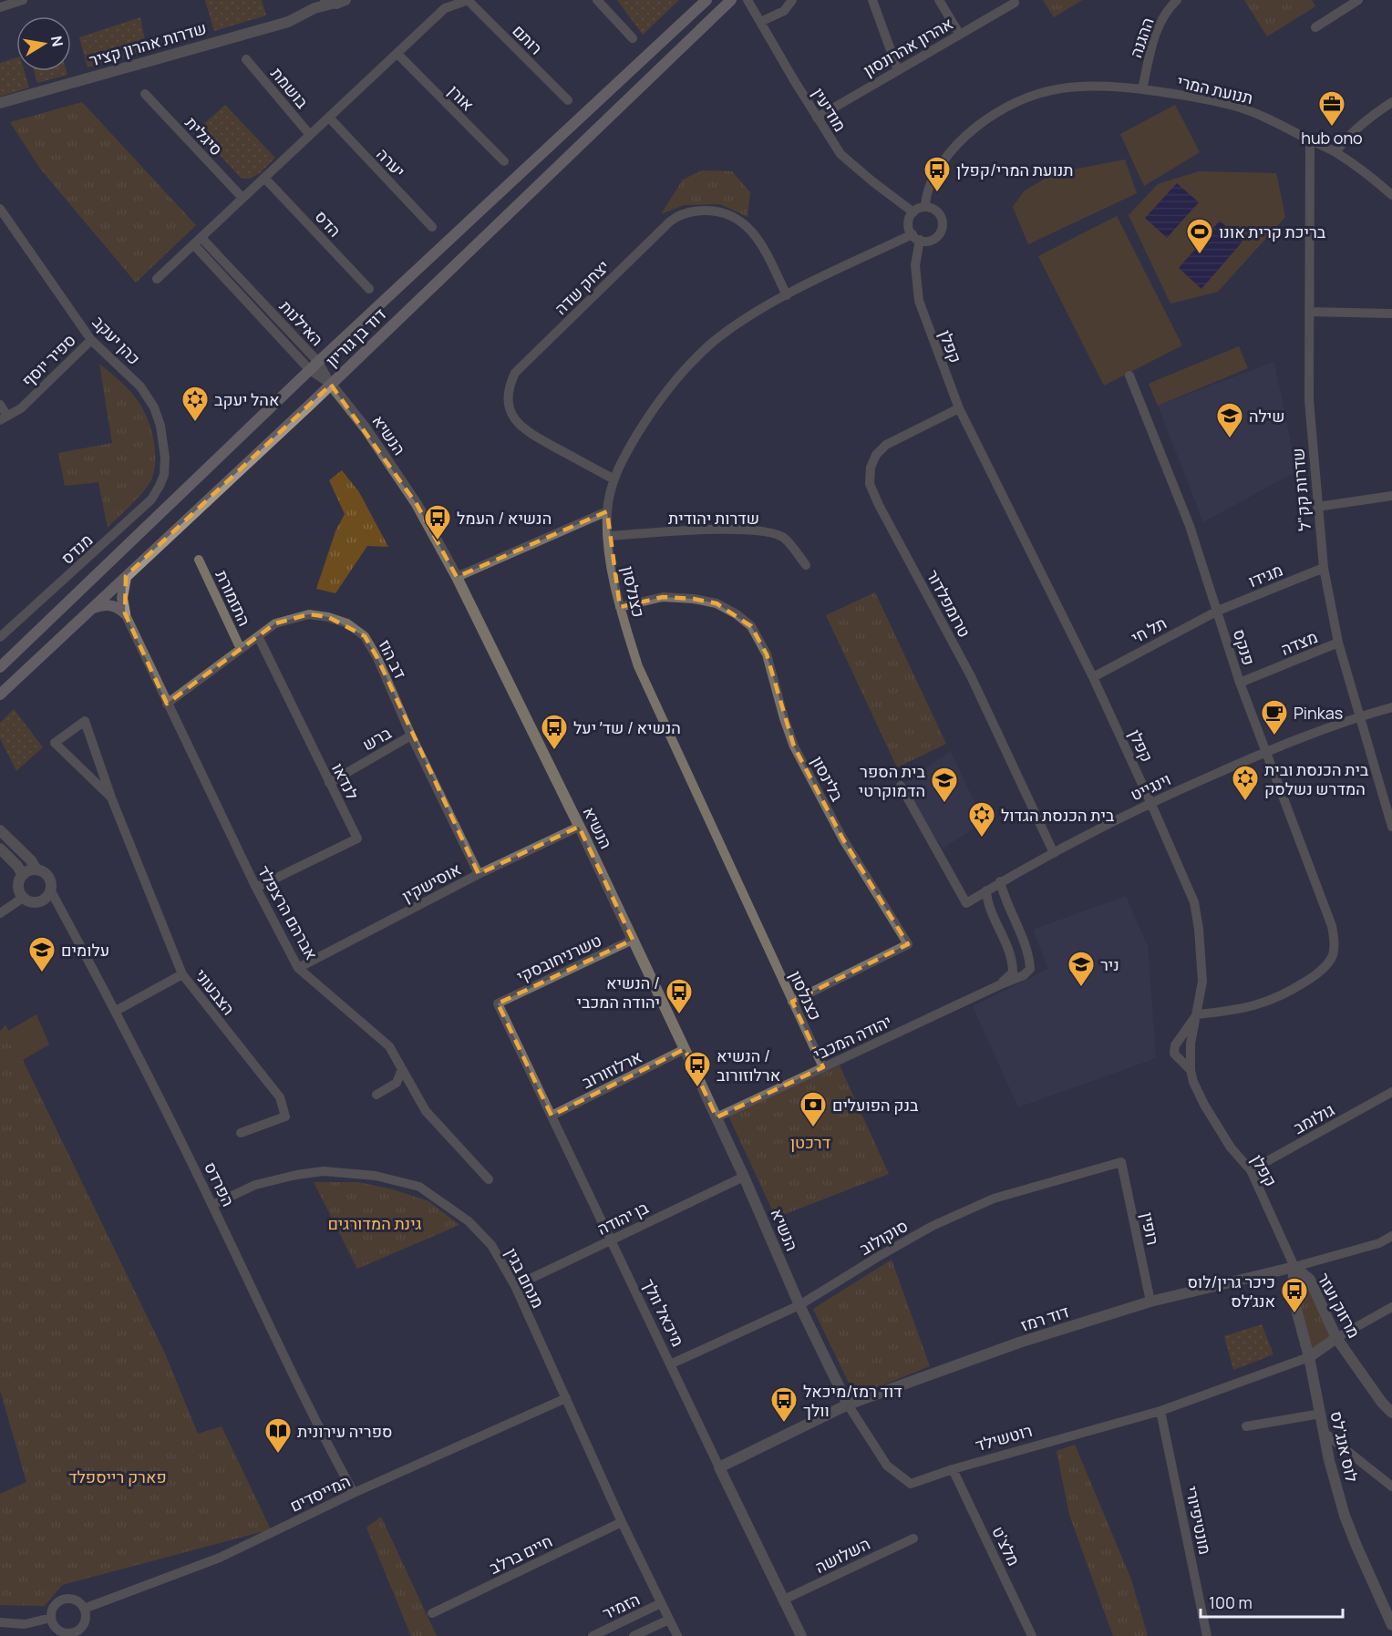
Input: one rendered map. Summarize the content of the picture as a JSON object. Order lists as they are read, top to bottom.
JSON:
{
  "streets": {
    "main road": ["דוד בן גוריון"],
    "street": [
      "ההגנה",
      "רותם",
      "שדרות אהרון קציר",
      "אהרון אהרונסון",
      "בושמת",
      "תנועת המרי",
      "אורן",
      "מודיעין",
      "סיגלית",
      "יערה",
      "הדס",
      "יצחק שדה",
      "האילנות",
      "כהן יעקב",
      "קפלן",
      "ספיר יוסף",
      "הנשיא",
      "שדרות קק\"ל",
      "שדרות יהודית",
      "מנדס",
      "מגידו",
      "כצנלסון",
      "התזמורת",
      "טרומפלדור",
      "תל חי",
      "מצדה",
      "פנקס",
      "דב הוז",
      "ברש",
      "בלינסון",
      "לנדאו",
      "וינגייט",
      "אוסישקין",
      "אברהם הרצפלד",
      "טשרניחובסקי",
      "הצבעוני",
      "יהודה המכבי",
      "ארלוזורוב",
      "גולומב",
      "הפרדס",
      "בן יהודה",
      "רופין",
      "סוקולוב",
      "מנחם בגין",
      "מרזוק ועזר",
      "מיכאל וולך",
      "דוד רמז",
      "רוטשילד",
      "לוס אנג'לס",
      "המייסדים",
      "מונטיפיורי",
      "מלצ'ט",
      "חיים ברלב",
      "השלושה",
      "הזמיר"
    ]
  },
  "crossings": [
    ["ההגנה", "תנועת המרי"],
    ["אהרון אהרונסון", "מודיעין"],
    ["תנועת המרי", "מודיעין"],
    ["תנועת המרי", "קפלן"],
    ["תנועת המרי", "שדרות קק\"ל"],
    ["תנועת המרי", "כצנלסון"],
    ["מודיעין", "קפלן"],
    ["מודיעין", "כצנלסון"],
    ["יצחק שדה", "כצנלסון"],
    ["האילנות", "דוד בן גוריון"],
    ["האילנות", "הנשיא"],
    ["דוד בן גוריון", "הנשיא"],
    ["כהן יעקב", "ספיר יוסף"],
    ["כהן יעקב", "מנדס"],
    ["קפלן", "כצנלסון"],
    ["קפלן", "טרומפלדור"],
    ["קפלן", "תל חי"],
    ["קפלן", "פנקס"],
    ["קפלן", "וינגייט"],
    ["קפלן", "גולומב"],
    ["קפלן", "מרזוק ועזר"],
    ["קפלן", "דוד רמז"],
    ["קפלן", "לוס אנג'לס"],
    ["הנשיא", "אוסישקין"],
    ["הנשיא", "טשרניחובסקי"],
    ["הנשיא", "יהודה המכבי"],
    ["הנשיא", "ארלוזורוב"],
    ["הנשיא", "בן יהודה"],
    ["הנשיא", "סוקולוב"],
    ["הנשיא", "רוטשילד"],
    ["שדרות קק\"ל", "מגידו"],
    ["שדרות קק\"ל", "מצדה"],
    ["שדרות קק\"ל", "וינגייט"],
    ["שדרות יהודית", "כצנלסון"],
    ["מגידו", "תל חי"],
    ["מגידו", "פנקס"],
    ["כצנלסון", "בלינסון"],
    ["כצנלסון", "יהודה המכבי"],
    ["התזמורת", "דב הוז"],
    ["טרומפלדור", "וינגייט"],
    ["תל חי", "פנקס"],
    ["מצדה", "פנקס"],
    ["פנקס", "וינגייט"],
    ["דב הוז", "ברש"],
    ["דב הוז", "לנדאו"],
    ["דב הוז", "אוסישקין"],
    ["דב הוז", "אברהם הרצפלד"],
    ["ברש", "לנדאו"],
    ["לנדאו", "אברהם הרצפלד"],
    ["וינגייט", "יהודה המכבי"],
    ["אוסישקין", "אברהם הרצפלד"],
    ["טשרניחובסקי", "מיכאל וולך"],
    ["ארלוזורוב", "מיכאל וולך"],
    ["הפרדס", "מנחם בגין"],
    ["הפרדס", "המייסדים"],
    ["בן יהודה", "מנחם בגין"],
    ["בן יהודה", "מיכאל וולך"],
    ["רופין", "סוקולוב"],
    ["רופין", "דוד רמז"],
    ["סוקולוב", "מיכאל וולך"],
    ["סוקולוב", "רוטשילד"],
    ["מנחם בגין", "המייסדים"],
    ["מנחם בגין", "חיים ברלב"],
    ["מנחם בגין", "הזמיר"],
    ["מרזוק ועזר", "דוד רמז"],
    ["מרזוק ועזר", "לוס אנג'לס"],
    ["מיכאל וולך", "דוד רמז"],
    ["מיכאל וולך", "השלושה"],
    ["דוד רמז", "רוטשילד"],
    ["דוד רמז", "לוס אנג'לס"],
    ["רוטשילד", "לוס אנג'לס"],
    ["רוטשילד", "מונטיפיורי"],
    ["רוטשילד", "מלצ'ט"]
  ],
  "parks": ["דרכטן", "גינת המדורגים", "פארק רייספלד"],
  "places": {
    "office": ["hub ono"],
    "bus stop": [
      "תנועת המרי/קפלן",
      "הנשיא / העמל",
      "הנשיא / שד׳ יעל",
      "הנשיא / יהודה המכבי",
      "הנשיא / ארלוזורוב",
      "כיכר גרין/לוס אנג׳לס",
      "דוד רמז/מיכאל וולך"
    ],
    "sports": ["בריכת קרית אונו"],
    "synagogue": ["אהל יעקב", "בית הכנסת ובית המדרש נשלסק", "בית הכנסת הגדול"],
    "school or university": [
      "שילה",
      "בית הספר הדמוקרטי",
      "עלומים",
      "ניר"
    ],
    "cafe": ["Pinkas"],
    "bank": ["בנק הפועלים"],
    "library": ["ספריה עירונית"]
  },
  "scale_bar": "100 m",
  "north": "right"
}
